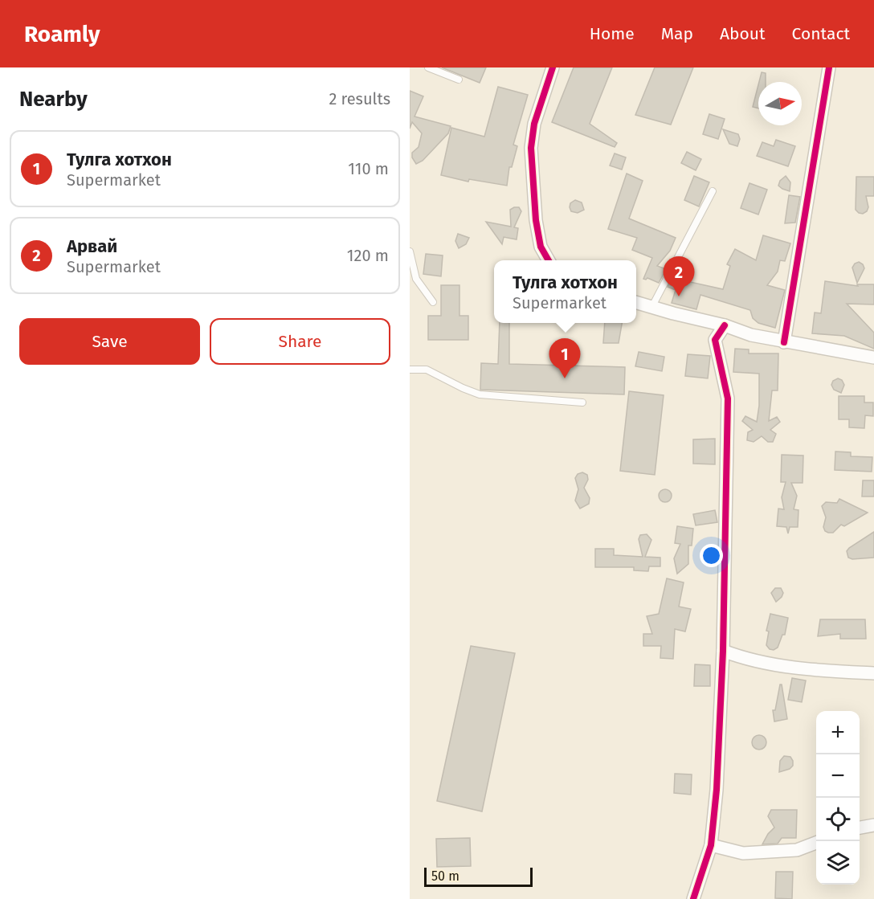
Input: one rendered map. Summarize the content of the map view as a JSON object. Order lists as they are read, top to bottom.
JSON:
{
  "scale_bar": "50 m",
  "north": "right",
  "page": {
    "header": "Roamly",
    "nav": [
      "Home",
      "Map",
      "About",
      "Contact"
    ],
    "heading": ["Nearby", "2 results"],
    "list": [
      {
        "mark": "1",
        "name": "Тулга хотхон",
        "note": "Supermarket",
        "value": "110 m"
      },
      {
        "mark": "2",
        "name": "Арвай",
        "note": "Supermarket",
        "value": "120 m"
      }
    ],
    "pins": ["2", "1"],
    "popup": ["Тулга хотхон", "Supermarket"],
    "buttons": ["Save", "Share"],
    "map_buttons": ["+", "−"],
    "scale": "50 m"
  }
}
